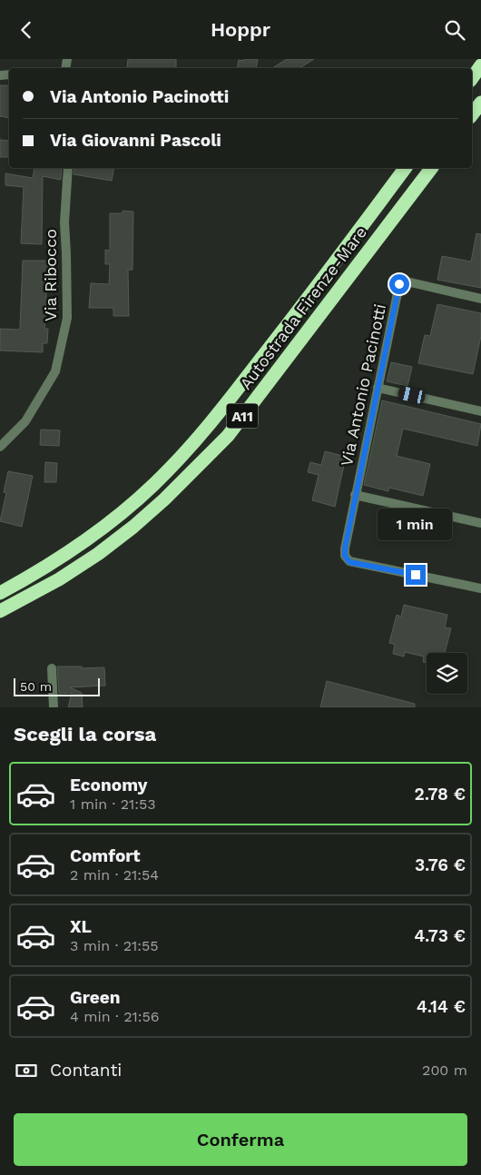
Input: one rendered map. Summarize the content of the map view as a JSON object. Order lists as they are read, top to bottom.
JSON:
{
  "streets": {
    "highway": ["Autostrada Firenze-Mare", "A11"],
    "street": ["Via Ribocco", "Via Antonio Pacinotti"]
  },
  "scale_bar": "50 m",
  "page": {
    "header": "Hoppr",
    "banner": ["Via Antonio Pacinotti", "Via Giovanni Pascoli"],
    "bubble": "1 min",
    "scale": "50 m",
    "heading": "Scegli la corsa",
    "list": [
      {
        "name": "Economy",
        "note": "1 min · 21:53",
        "value": "2.78 €"
      },
      {
        "name": "Comfort",
        "note": "2 min · 21:54",
        "value": "3.76 €"
      },
      {
        "name": "XL",
        "note": "3 min · 21:55",
        "value": "4.73 €"
      },
      {
        "name": "Green",
        "note": "4 min · 21:56",
        "value": "4.14 €"
      }
    ],
    "pay": ["Contanti", "200 m"],
    "buttons": "Conferma"
  }
}
